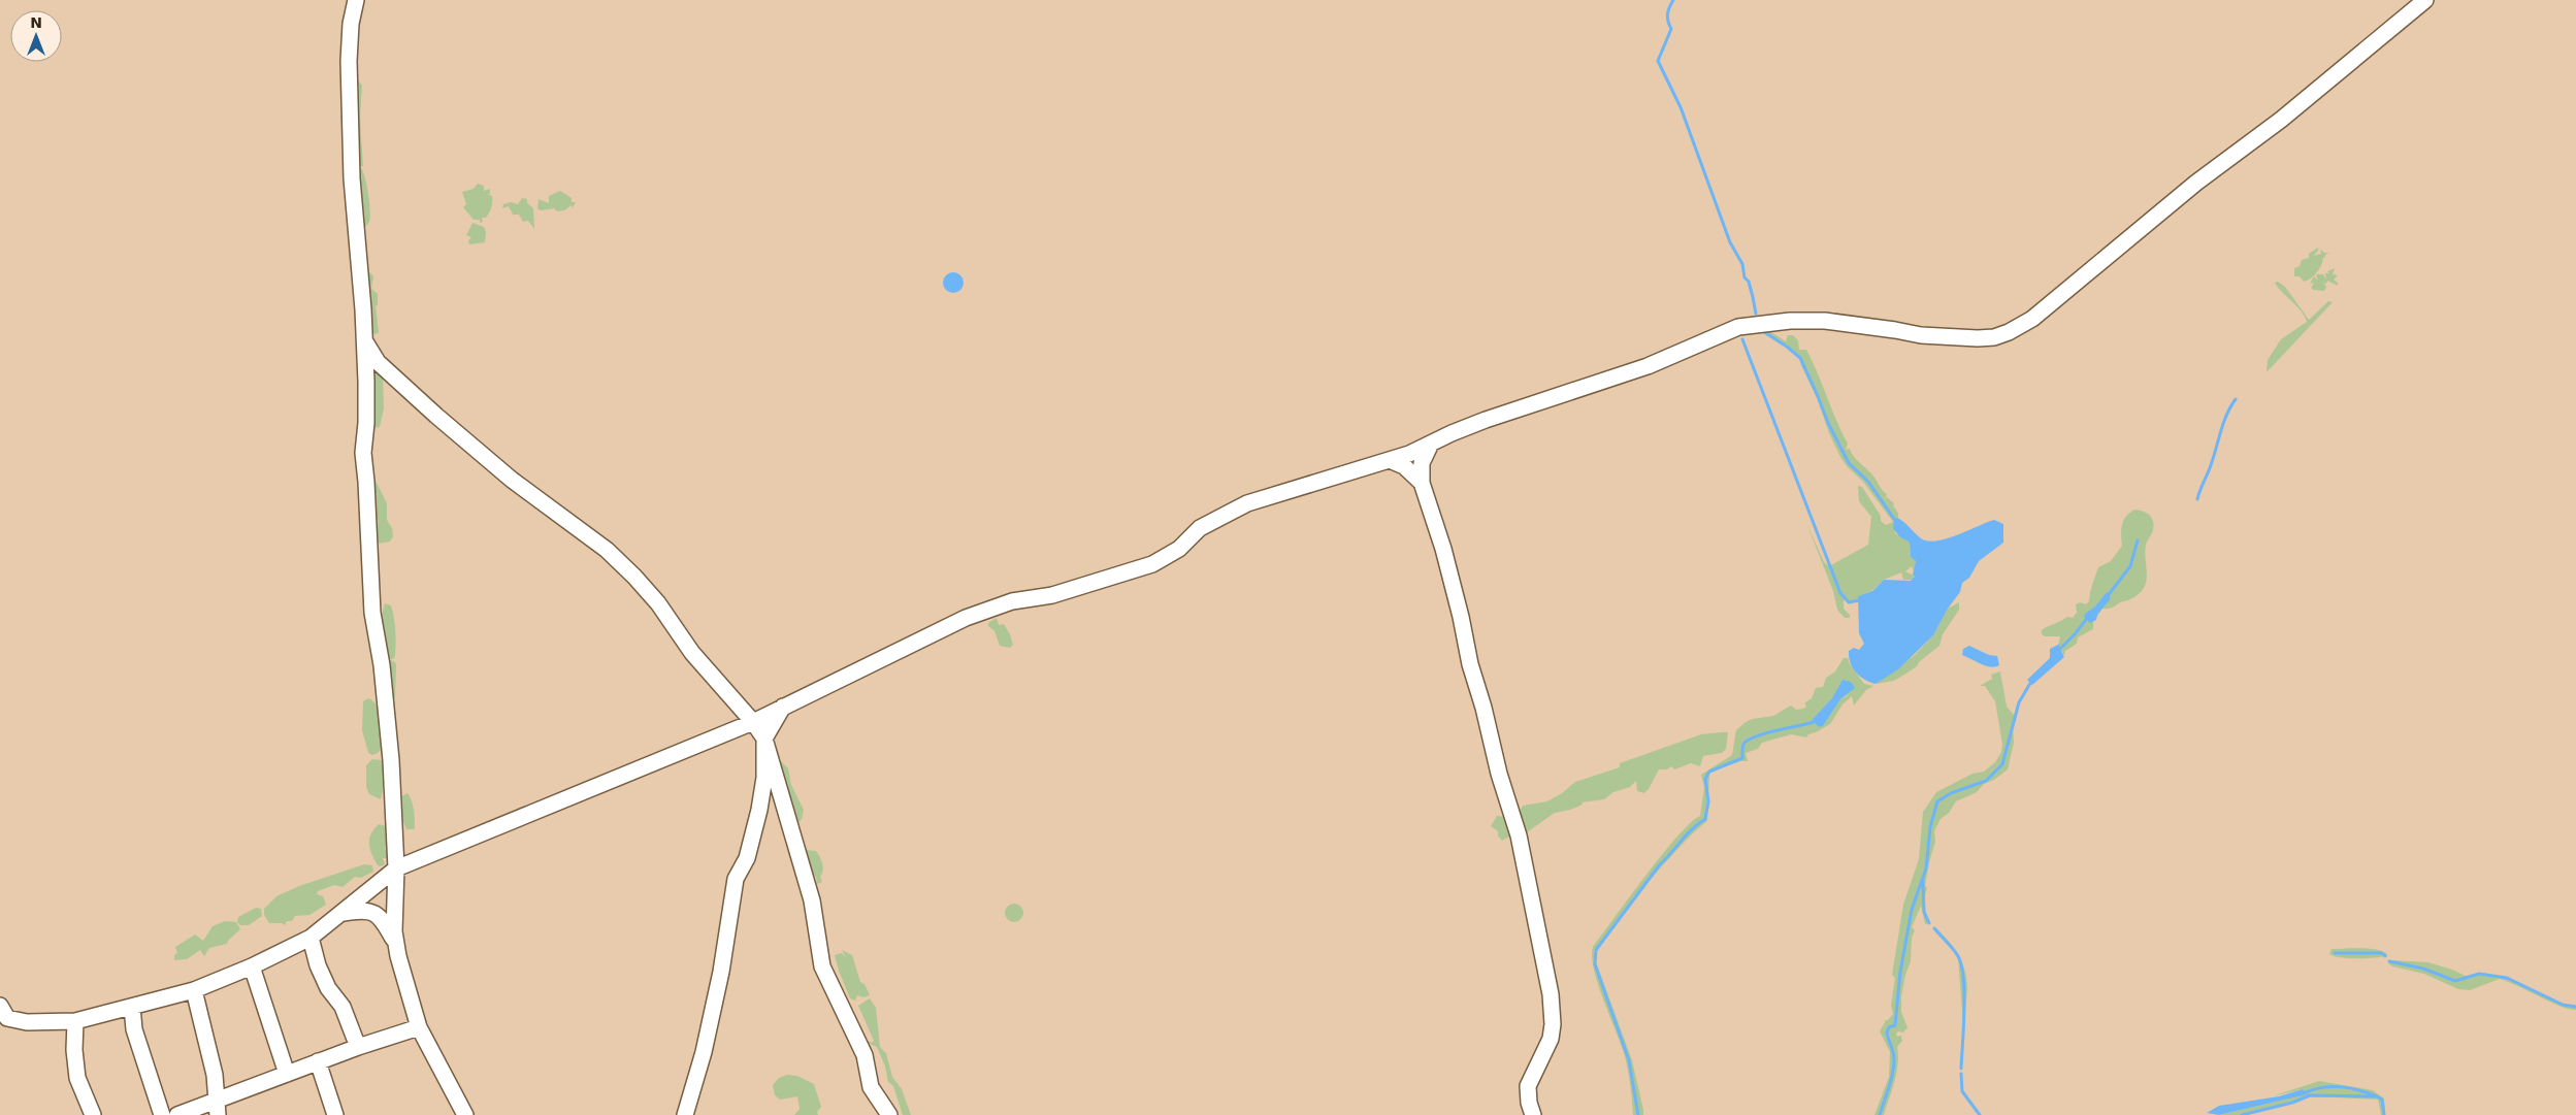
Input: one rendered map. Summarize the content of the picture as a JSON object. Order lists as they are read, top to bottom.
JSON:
{
  "north": "top"
}
